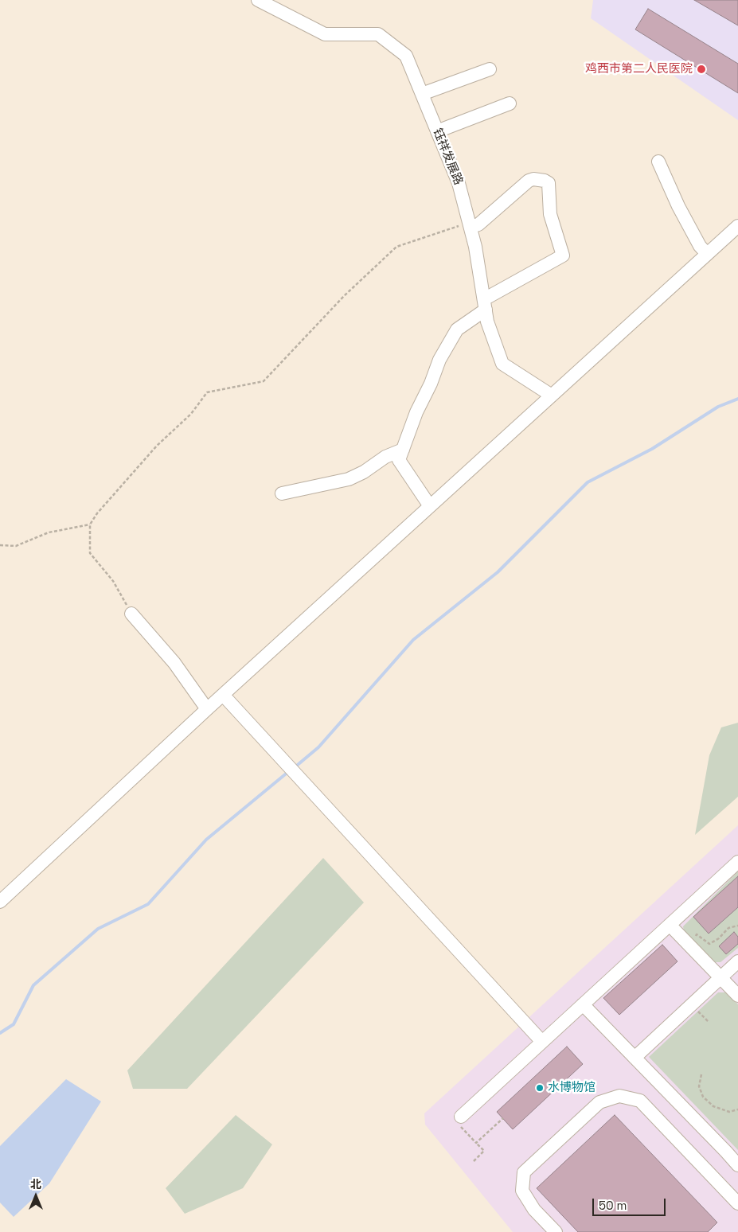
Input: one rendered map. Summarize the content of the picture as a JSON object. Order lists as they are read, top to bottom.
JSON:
{
  "streets": {
    "street": ["钰祥发展路"]
  },
  "places": ["鸡西市第二人民医院", "水博物馆"],
  "scale_bar": "50 m",
  "north": "top"
}
